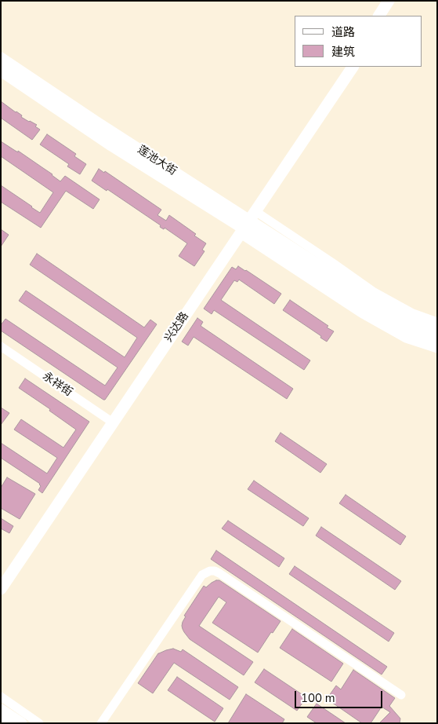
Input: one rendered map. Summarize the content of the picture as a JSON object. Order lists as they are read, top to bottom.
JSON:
{
  "streets": {
    "main road": ["莲池大街", "兴达路"],
    "street": ["永祥街"]
  },
  "crossings": [
    ["莲池大街", "兴达路"],
    ["兴达路", "永祥街"]
  ],
  "legend": ["道路", "建筑"],
  "scale_bar": "100 m"
}
